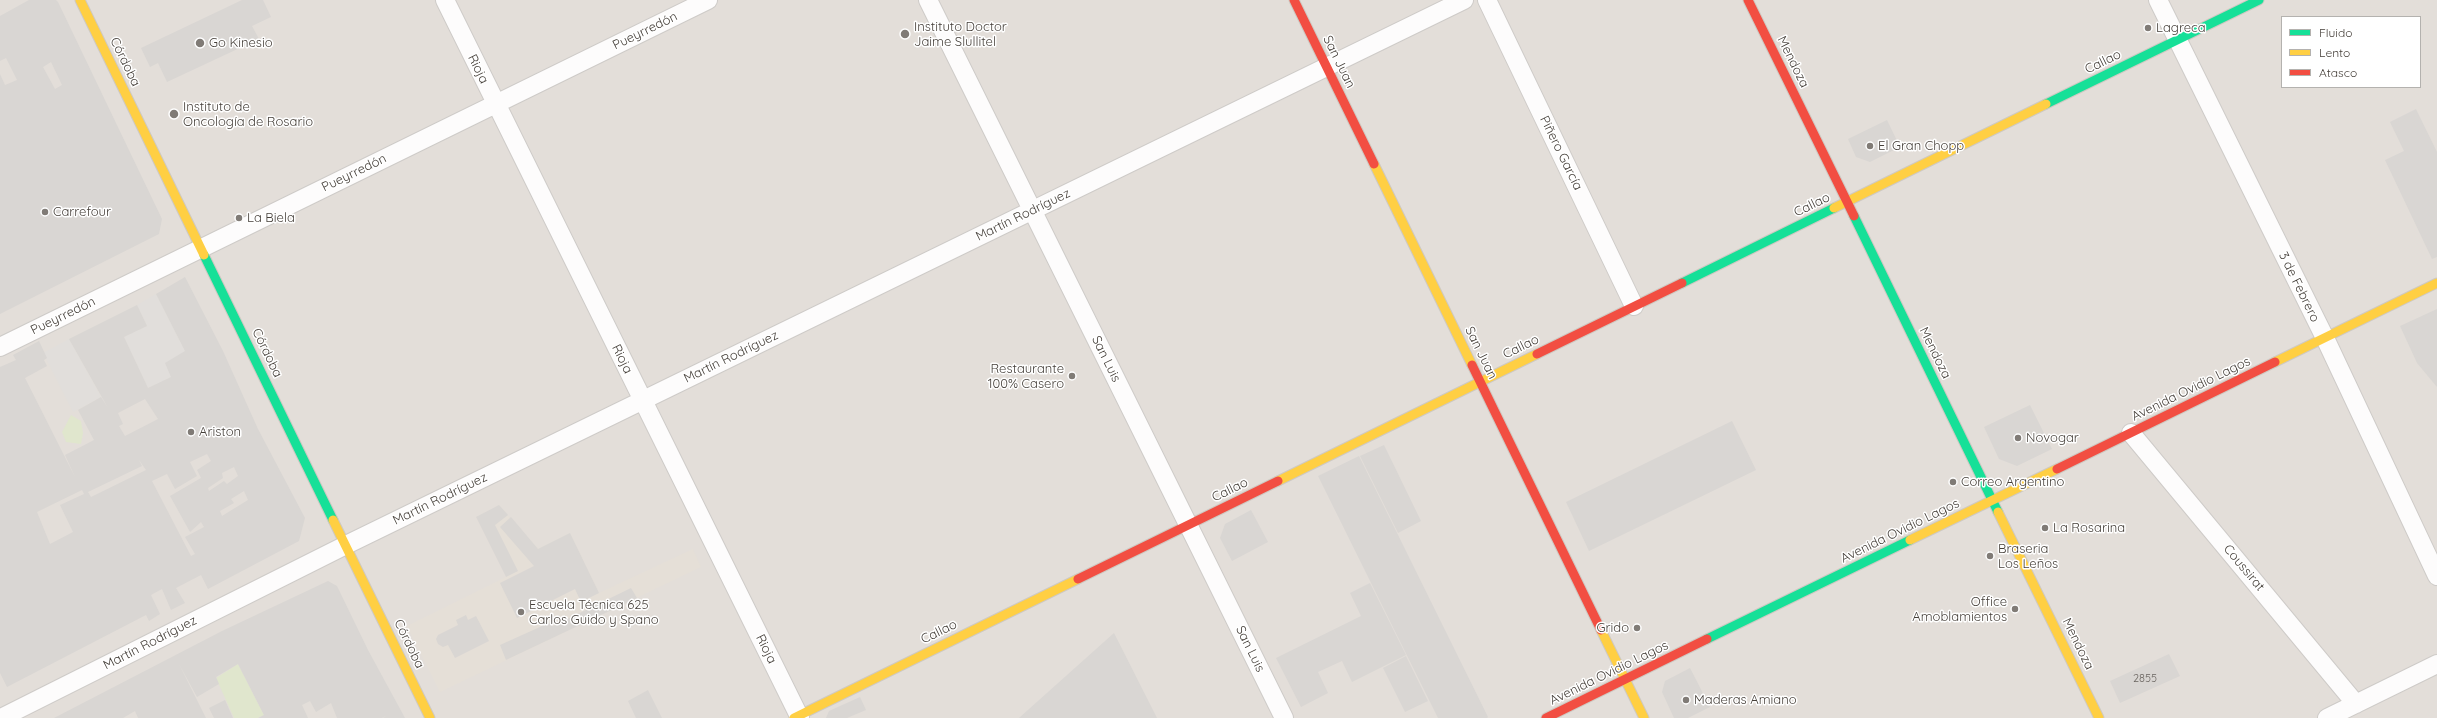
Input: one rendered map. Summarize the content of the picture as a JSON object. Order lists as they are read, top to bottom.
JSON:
{
  "streets": {
    "main road": [
      "Córdoba",
      "San Juan",
      "Mendoza",
      "Callao",
      "Avenida Ovidio Lagos"
    ],
    "street": [
      "Pueyrredón",
      "Rioja",
      "Piñero García",
      "Martín Rodríguez",
      "3 de Febrero",
      "San Luis",
      "Coussirat"
    ]
  },
  "crossings": [
    ["Pueyrredón", "Córdoba"],
    ["Pueyrredón", "Rioja"],
    ["Córdoba", "Martín Rodríguez"],
    ["San Juan", "Callao"],
    ["San Juan", "Martín Rodríguez"],
    ["San Juan", "Avenida Ovidio Lagos"],
    ["Mendoza", "Callao"],
    ["Mendoza", "Avenida Ovidio Lagos"],
    ["Callao", "Rioja"],
    ["Callao", "Piñero García"],
    ["Callao", "3 de Febrero"],
    ["Callao", "San Luis"],
    ["Rioja", "Martín Rodríguez"],
    ["Martín Rodríguez", "San Luis"],
    ["3 de Febrero", "Avenida Ovidio Lagos"],
    ["Avenida Ovidio Lagos", "Coussirat"]
  ],
  "places": [
    "Lagreca",
    "Instituto Doctor Jaime Slullitel",
    "Go Kinesio",
    "Instituto de Oncología de Rosario",
    "El Gran Chopp",
    "Carrefour",
    "La Biela",
    "Restaurante 100% Casero",
    "Ariston",
    "Novogar",
    "Correo Argentino",
    "La Rosarina",
    "Braseria Los Leños",
    "Office Amoblamientos",
    "Escuela Técnica 625 Carlos Guido y Spano",
    "Grido",
    "Maderas Amiano"
  ],
  "house_numbers": ["2855"],
  "legend": ["Fluido", "Lento", "Atasco"]
}
